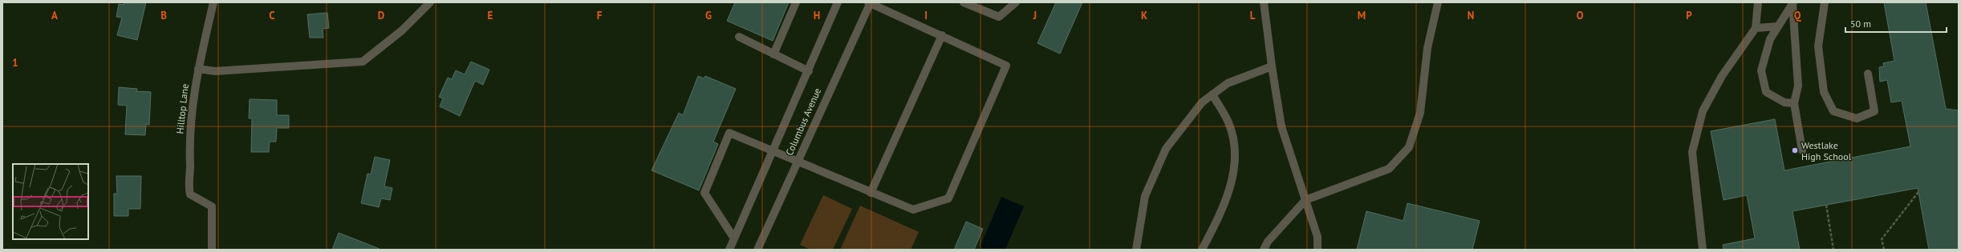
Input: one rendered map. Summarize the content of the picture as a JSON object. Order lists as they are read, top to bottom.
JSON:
{
  "streets": {
    "street": ["Hilltop Lane", "Columbus Avenue"]
  },
  "places": ["Westlake High School"],
  "scale_bar": "50 m",
  "grid": {
    "columns": [
      "A",
      "B",
      "C",
      "D",
      "E",
      "F",
      "G",
      "H",
      "I",
      "J",
      "K",
      "L",
      "M",
      "N",
      "O",
      "P",
      "Q"
    ],
    "rows": ["1"]
  }
}
